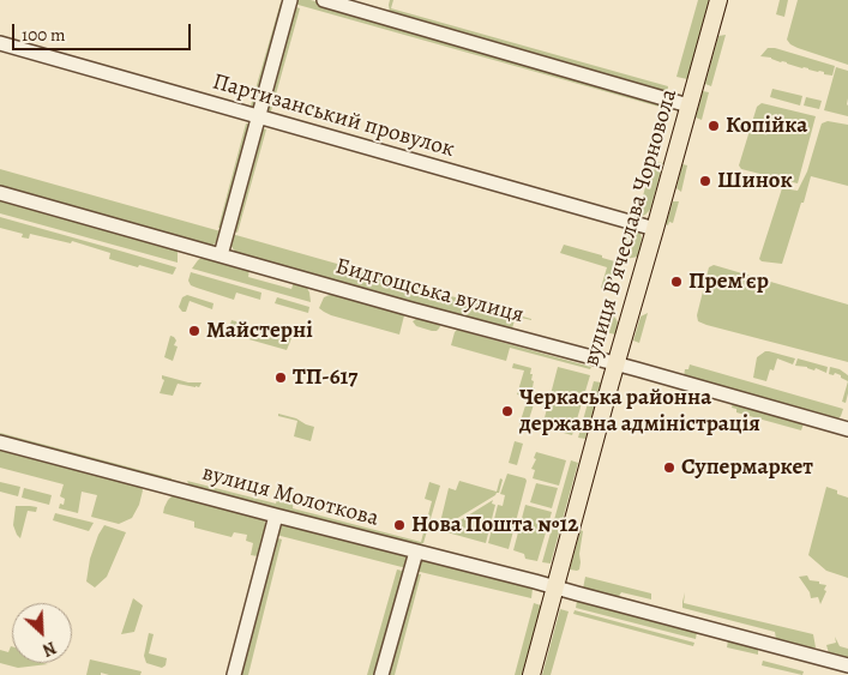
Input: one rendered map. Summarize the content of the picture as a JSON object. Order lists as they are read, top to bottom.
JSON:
{
  "streets": {
    "main road": ["вулиця Вʼячеслава Чорновола"],
    "street": ["Партизанський провулок", "Бидгощська вулиця", "вулиця Молоткова"]
  },
  "crossings": [
    ["Партизанський провулок", "вулиця Вʼячеслава Чорновола"],
    ["вулиця Вʼячеслава Чорновола", "Бидгощська вулиця"],
    ["вулиця Вʼячеслава Чорновола", "вулиця Молоткова"]
  ],
  "places": [
    "Копійка",
    "Шинок",
    "Прем'єр",
    "Майстерні",
    "ТП-617",
    "Черкаська районна державна адміністрація",
    "Супермаркет",
    "Нова Пошта №12"
  ],
  "scale_bar": "100 m",
  "north": "bottom right"
}
